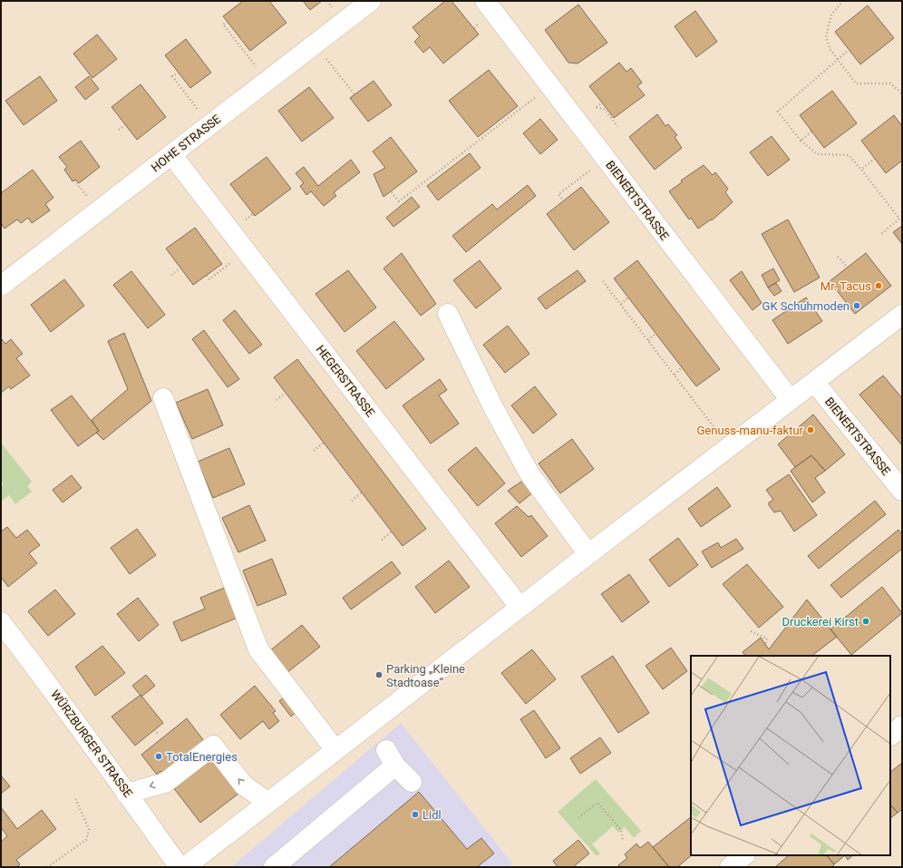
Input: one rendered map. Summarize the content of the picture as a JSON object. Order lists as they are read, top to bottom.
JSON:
{
  "streets": {
    "street": [
      "HOHE STRASSE",
      "BIENERTSTRASSE",
      "HEGERSTRASSE",
      "WÜRZBURGER STRASSE"
    ]
  },
  "crossings": [
    ["HOHE STRASSE", "HEGERSTRASSE"]
  ],
  "places": [
    "Mr. Tacus",
    "GK Schuhmoden",
    "Genuss-manu-faktur",
    "Druckerei Kirst",
    "Parking „Kleine Stadtoase“",
    "TotalEnergies",
    "Lidl"
  ]
}
